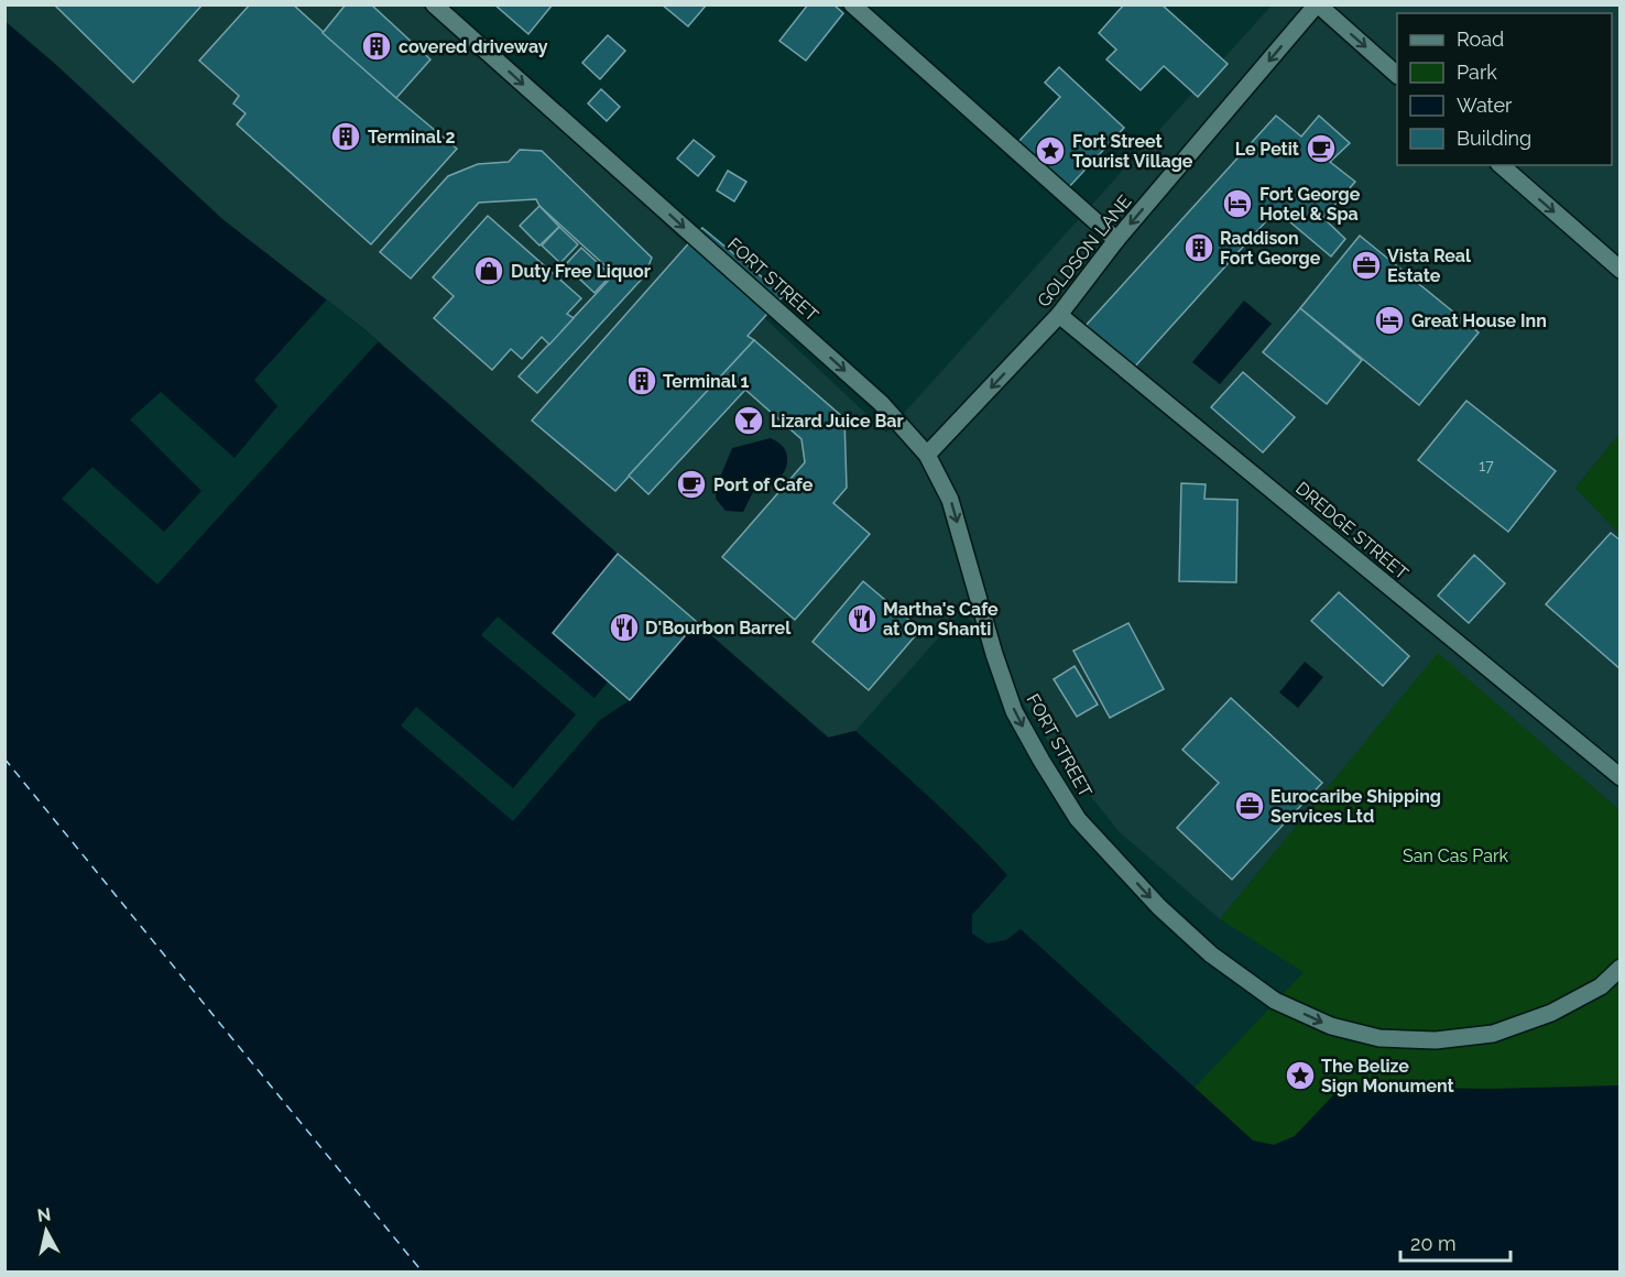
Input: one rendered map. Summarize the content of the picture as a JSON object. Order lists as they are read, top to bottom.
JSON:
{
  "streets": {
    "street": ["GOLDSON LANE", "FORT STREET", "DREDGE STREET"]
  },
  "crossings": [
    ["GOLDSON LANE", "FORT STREET"],
    ["GOLDSON LANE", "DREDGE STREET"]
  ],
  "one_way": ["GOLDSON LANE", "FORT STREET"],
  "parks": ["San Cas Park"],
  "places": {
    "building": [
      "covered driveway",
      "Terminal 2",
      "Raddison Fort George",
      "Terminal 1"
    ],
    "cafe": ["Le Petit", "Port of Cafe"],
    "place": ["Fort Street Tourist Village", "The Belize Sign Monument"],
    "hotel": ["Fort George Hotel & Spa", "Great House Inn"],
    "office": ["Vista Real Estate", "Eurocaribe Shipping Services Ltd"],
    "shop": ["Duty Free Liquor"],
    "bar": ["Lizard Juice Bar"],
    "restaurant": ["Martha's Cafe at Om Shanti", "D'Bourbon Barrel"]
  },
  "house_numbers": ["17"],
  "legend": [
    "Road",
    "Park",
    "Water",
    "Building"
  ],
  "scale_bar": "20 m",
  "north": "top"
}
